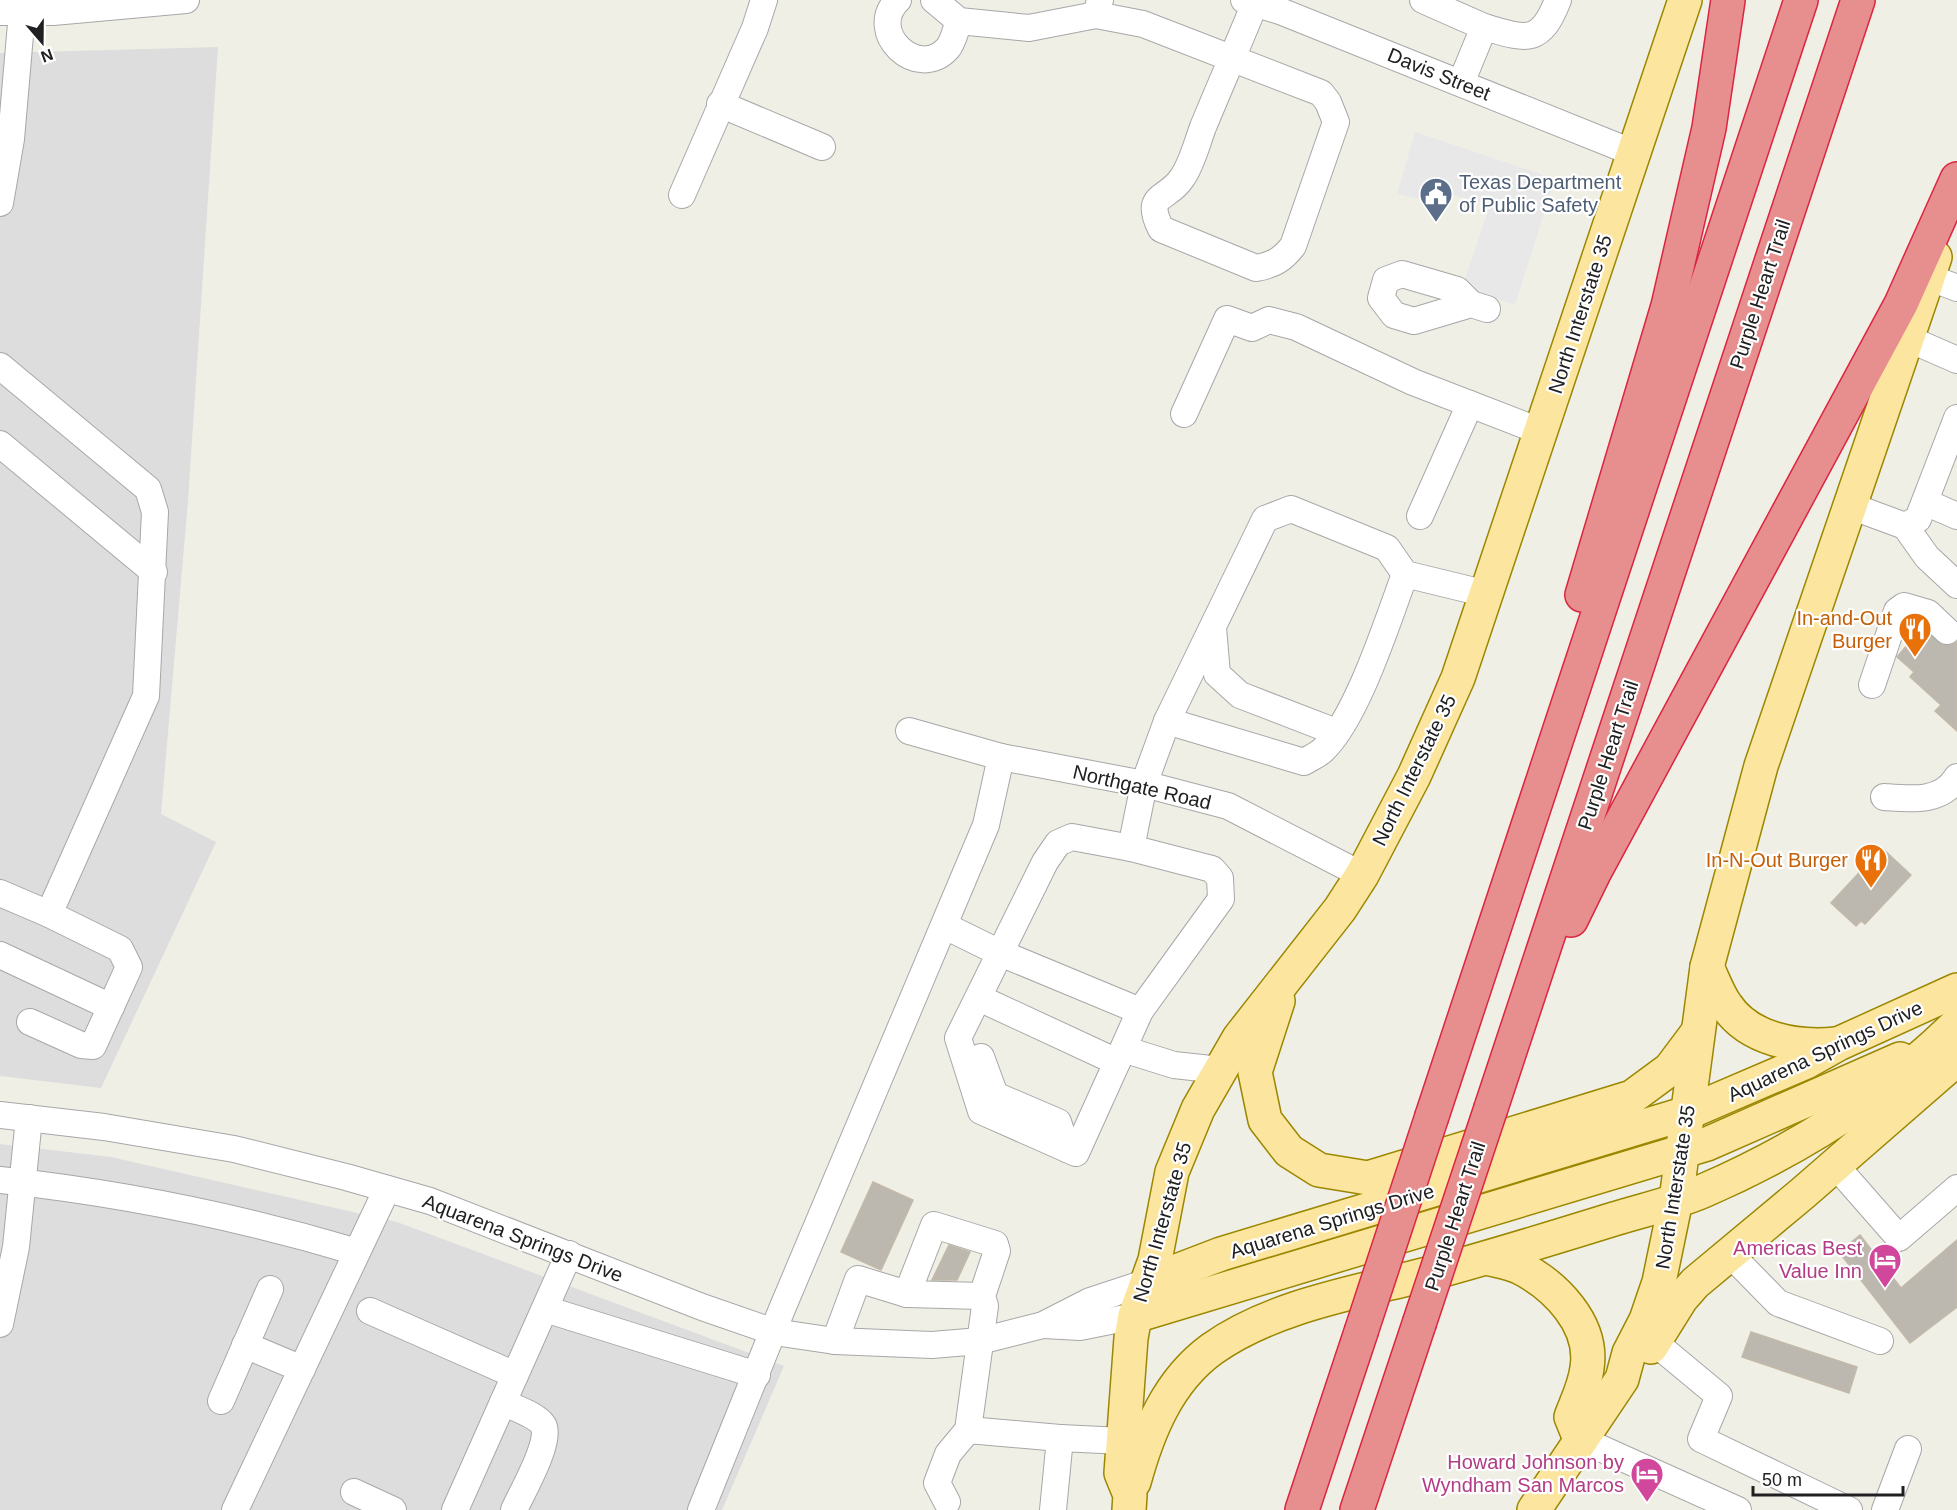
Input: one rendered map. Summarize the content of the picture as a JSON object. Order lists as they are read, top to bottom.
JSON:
{
  "streets": {
    "highway": ["Purple Heart Trail"],
    "main road": ["North Interstate 35", "Aquarena Springs Drive"],
    "street": ["Davis Street", "Northgate Road"]
  },
  "crossings": [
    ["Davis Street", "North Interstate 35"],
    ["North Interstate 35", "Northgate Road"],
    ["North Interstate 35", "Aquarena Springs Drive"]
  ],
  "places": {
    "public building": ["Texas Department of Public Safety"],
    "restaurant": ["In-and-Out Burger", "In-N-Out Burger"],
    "hotel": ["Americas Best Value Inn", "Howard Johnson by Wyndham San Marcos"]
  },
  "scale_bar": "50 m",
  "north": "bottom"
}
